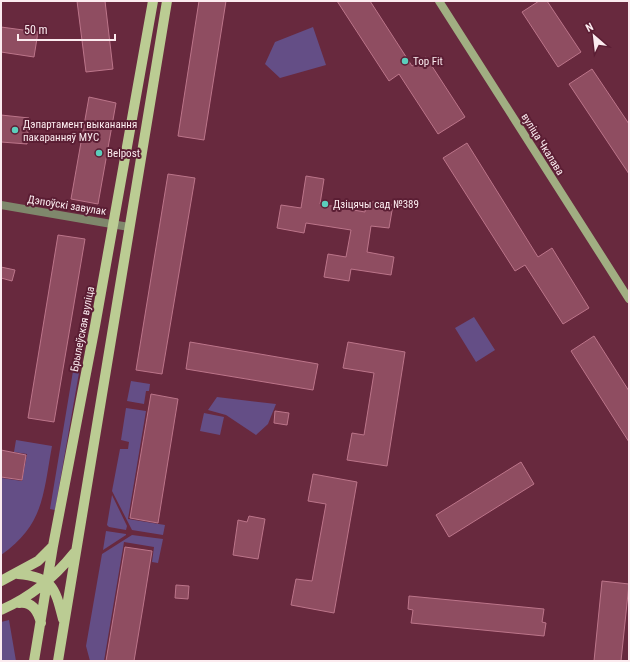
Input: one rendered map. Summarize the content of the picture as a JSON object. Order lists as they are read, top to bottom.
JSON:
{
  "streets": {
    "main road": ["вуліца Чкалава", "Брылеўская вуліца"],
    "street": ["Дэпоўскі завулак"]
  },
  "crossings": [
    ["Дэпоўскі завулак", "Брылеўская вуліца"]
  ],
  "places": [
    "Top Fit",
    "Дэпартамент выканання пакаранняў МУС",
    "Belpost",
    "Дзіцячы сад №389"
  ],
  "scale_bar": "50 m",
  "north": "top left"
}
